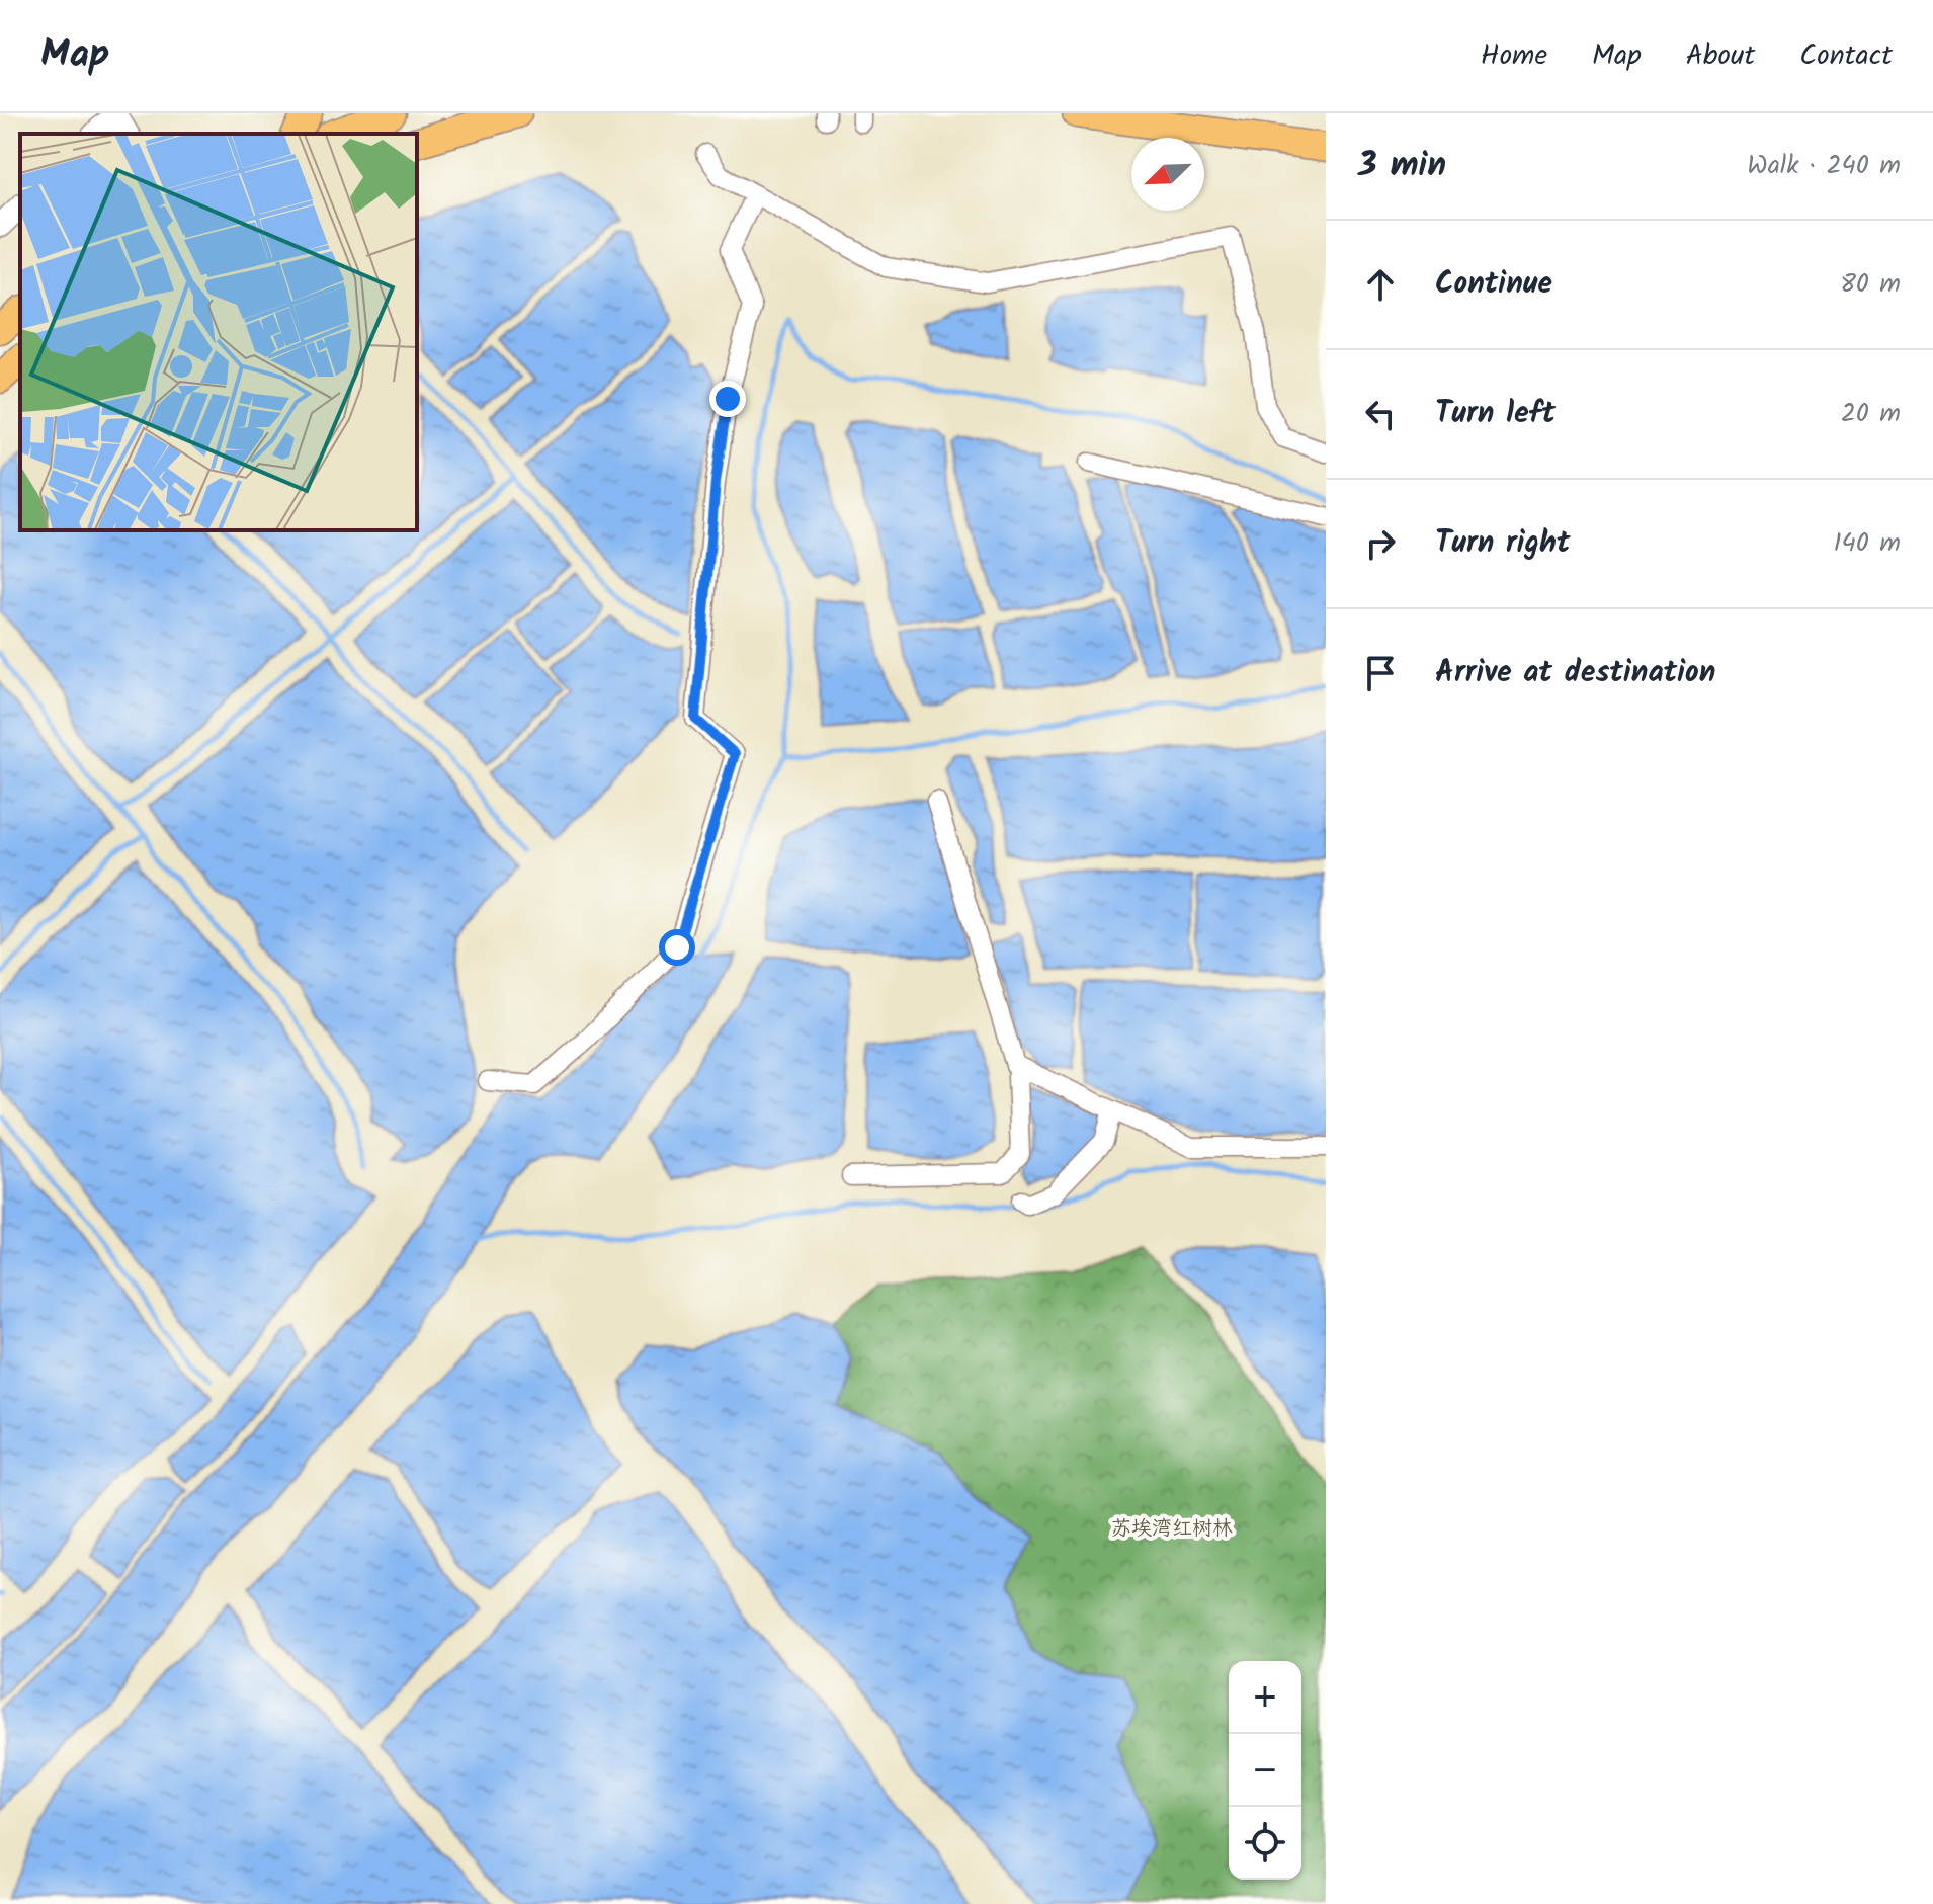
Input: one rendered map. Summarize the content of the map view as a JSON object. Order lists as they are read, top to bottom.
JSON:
{
  "parks": ["苏埃湾红树林"],
  "north": "bottom left",
  "page": {
    "header": "Map",
    "nav": [
      "Home",
      "Map",
      "About",
      "Contact"
    ],
    "heading": ["3 min", "Walk · 240 m"],
    "list": [
      ["Continue", "80 m"],
      ["Turn left", "20 m"],
      ["Turn right", "140 m"],
      "Arrive at destination"
    ],
    "map_buttons": ["+", "−"]
  }
}
